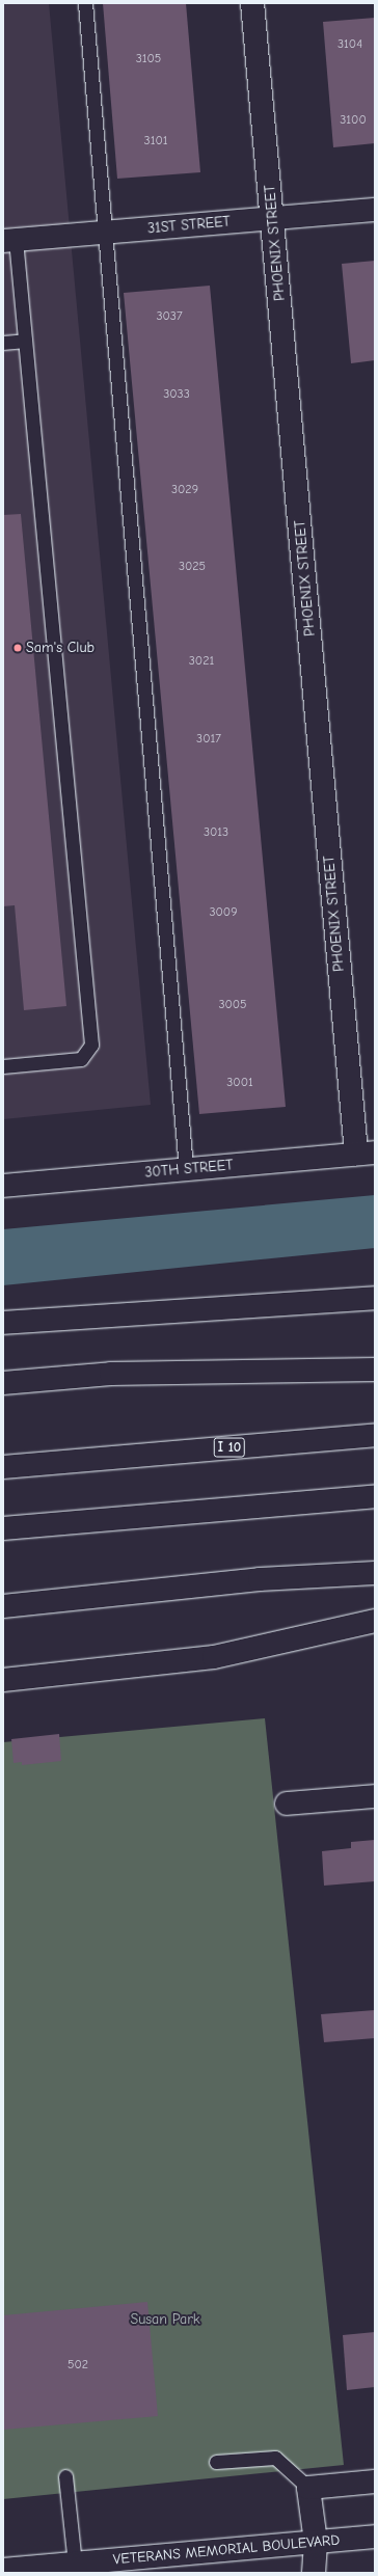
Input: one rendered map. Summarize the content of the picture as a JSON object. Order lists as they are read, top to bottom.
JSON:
{
  "streets": {
    "main road": [
      "31ST STREET",
      "PHOENIX STREET",
      "30TH STREET",
      "I 10",
      "VETERANS MEMORIAL BOULEVARD"
    ]
  },
  "crossings": [
    ["31ST STREET", "PHOENIX STREET"],
    ["PHOENIX STREET", "30TH STREET"]
  ],
  "parks": ["Susan Park"],
  "places": ["Sam's Club"],
  "house_numbers": [
    "3104",
    "3105",
    "3100",
    "3101",
    "3037",
    "3033",
    "3029",
    "3025",
    "3021",
    "3017",
    "3013",
    "3009",
    "3005",
    "3001",
    "502"
  ]
}
